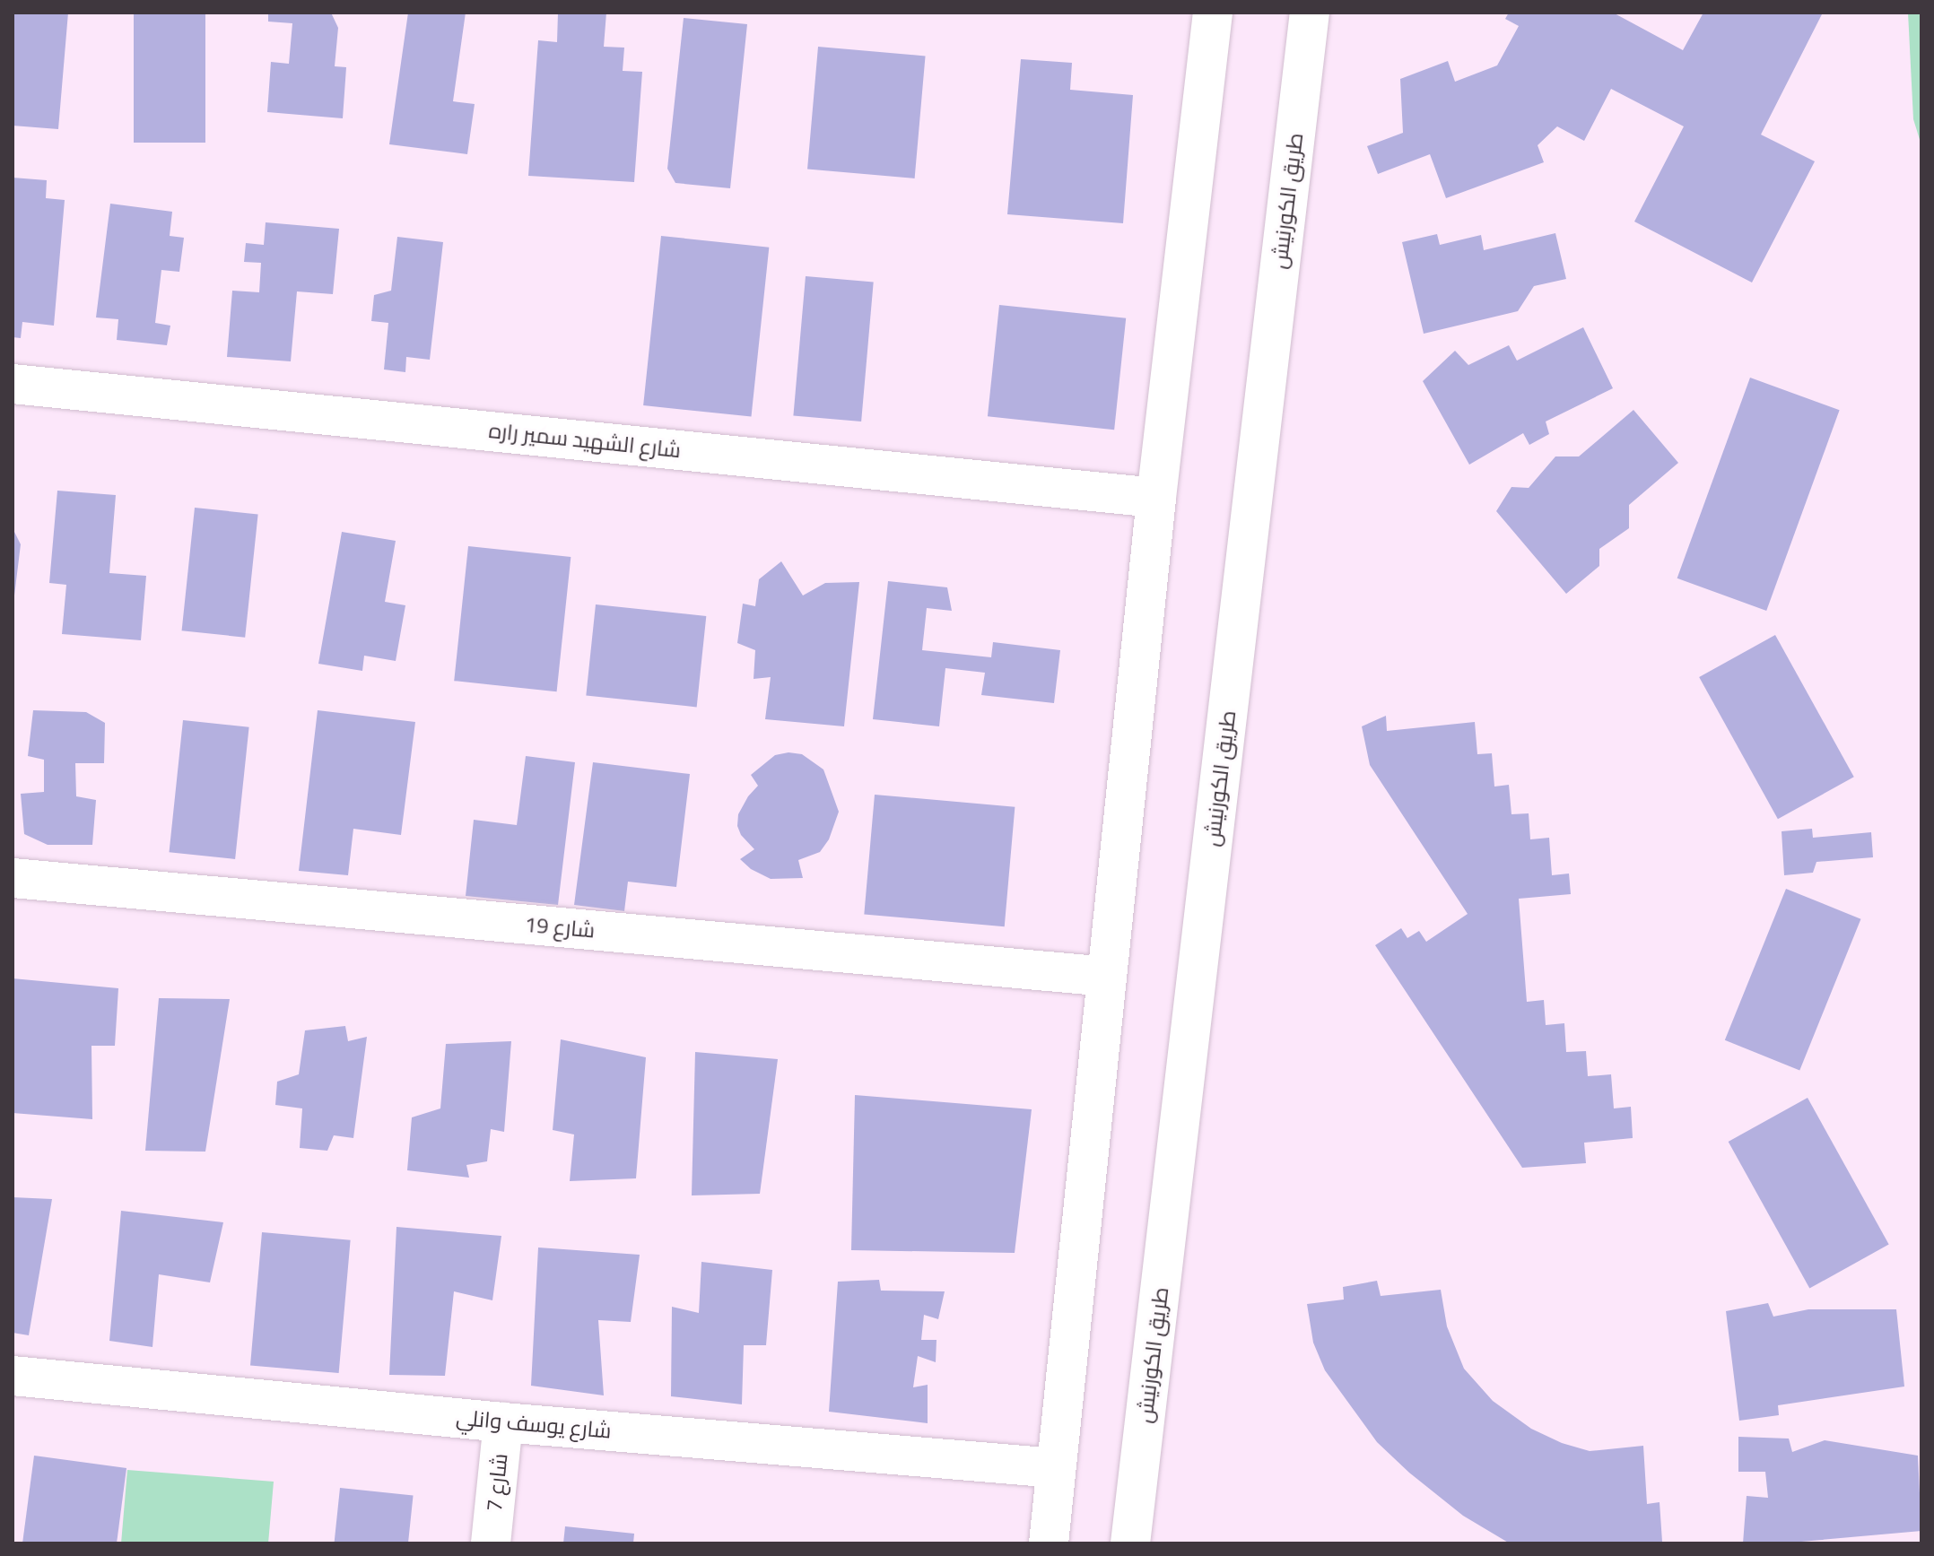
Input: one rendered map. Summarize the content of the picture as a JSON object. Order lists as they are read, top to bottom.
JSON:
{
  "streets": {
    "street": [
      "طريق الكورنيش",
      "شارع الشهيد سمير راره",
      "شارع 19",
      "شارع يوسف وانلي",
      "شارع 7"
    ]
  },
  "crossings": [
    ["شارع يوسف وانلي", "شارع 7"]
  ]
}
